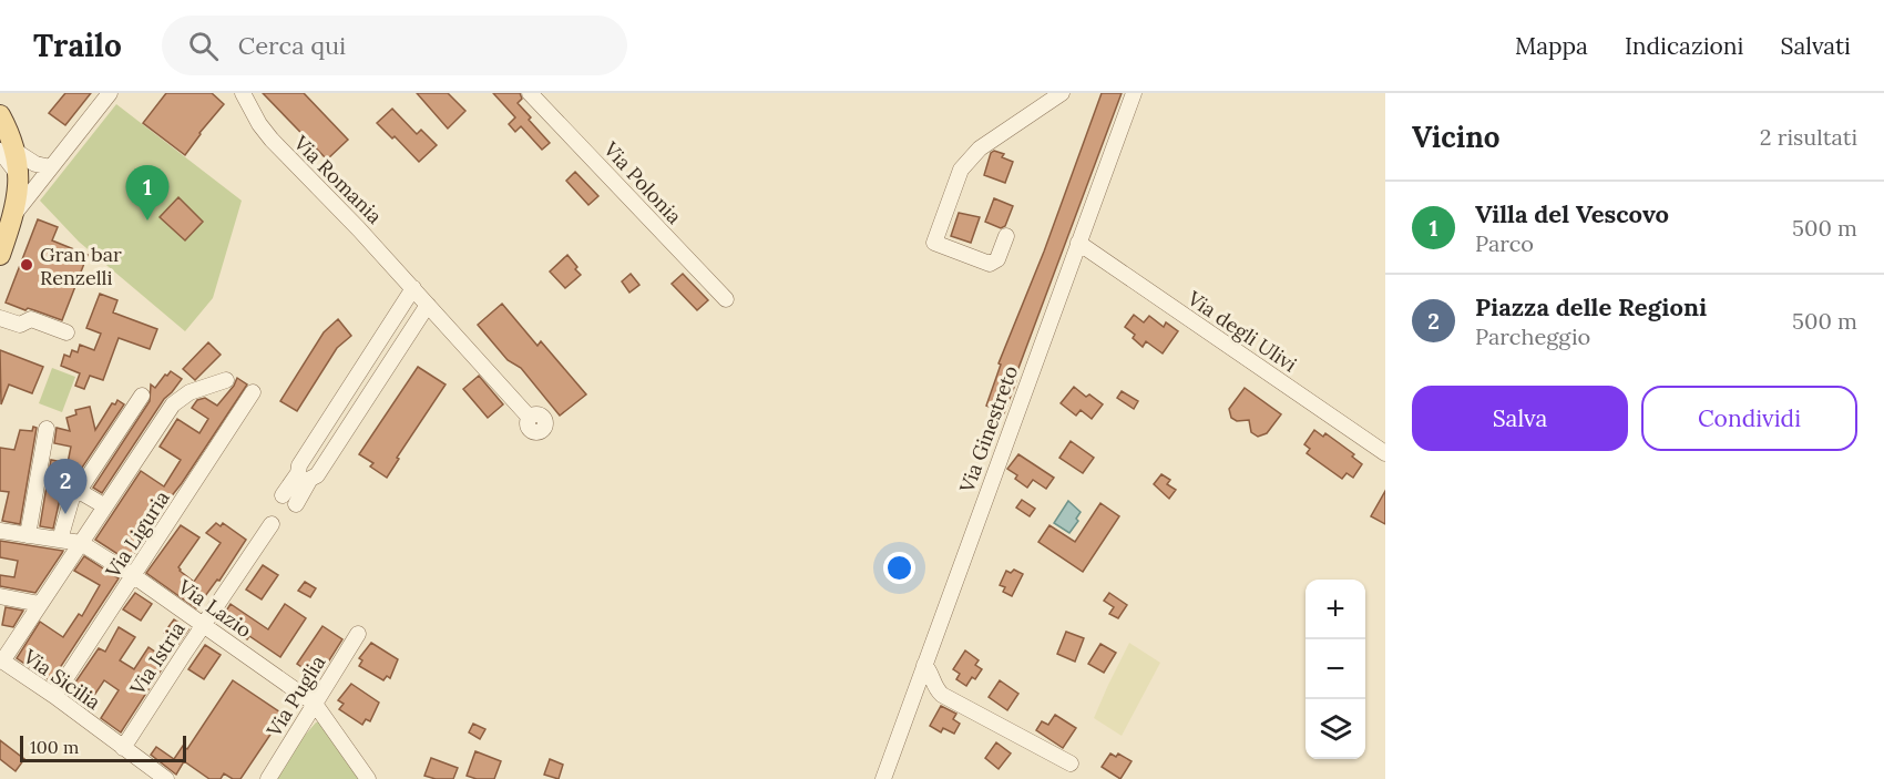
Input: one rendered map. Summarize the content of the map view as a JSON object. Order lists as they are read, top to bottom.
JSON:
{
  "streets": {
    "street": [
      "Via Romania",
      "Via Polonia",
      "Via degli Ulivi",
      "Via Ginestreto",
      "Via Liguria",
      "Via Lazio",
      "Via Istria",
      "Via Sicilia",
      "Via Puglia"
    ]
  },
  "crossings": [
    ["Via degli Ulivi", "Via Ginestreto"],
    ["Via Liguria", "Via Lazio"],
    ["Via Liguria", "Via Sicilia"],
    ["Via Lazio", "Via Istria"],
    ["Via Lazio", "Via Puglia"],
    ["Via Istria", "Via Sicilia"]
  ],
  "places": ["Gran bar Renzelli"],
  "scale_bar": "100 m",
  "page": {
    "header": "Trailo",
    "search": "Cerca qui",
    "nav": ["Mappa", "Indicazioni", "Salvati"],
    "heading": ["Vicino", "2 risultati"],
    "pins": ["1", "2"],
    "list": [
      {
        "mark": "1",
        "name": "Villa del Vescovo",
        "note": "Parco",
        "value": "500 m"
      },
      {
        "mark": "2",
        "name": "Piazza delle Regioni",
        "note": "Parcheggio",
        "value": "500 m"
      }
    ],
    "buttons": ["Salva", "Condividi"],
    "map_buttons": ["+", "−"],
    "scale": "100 m"
  }
}
